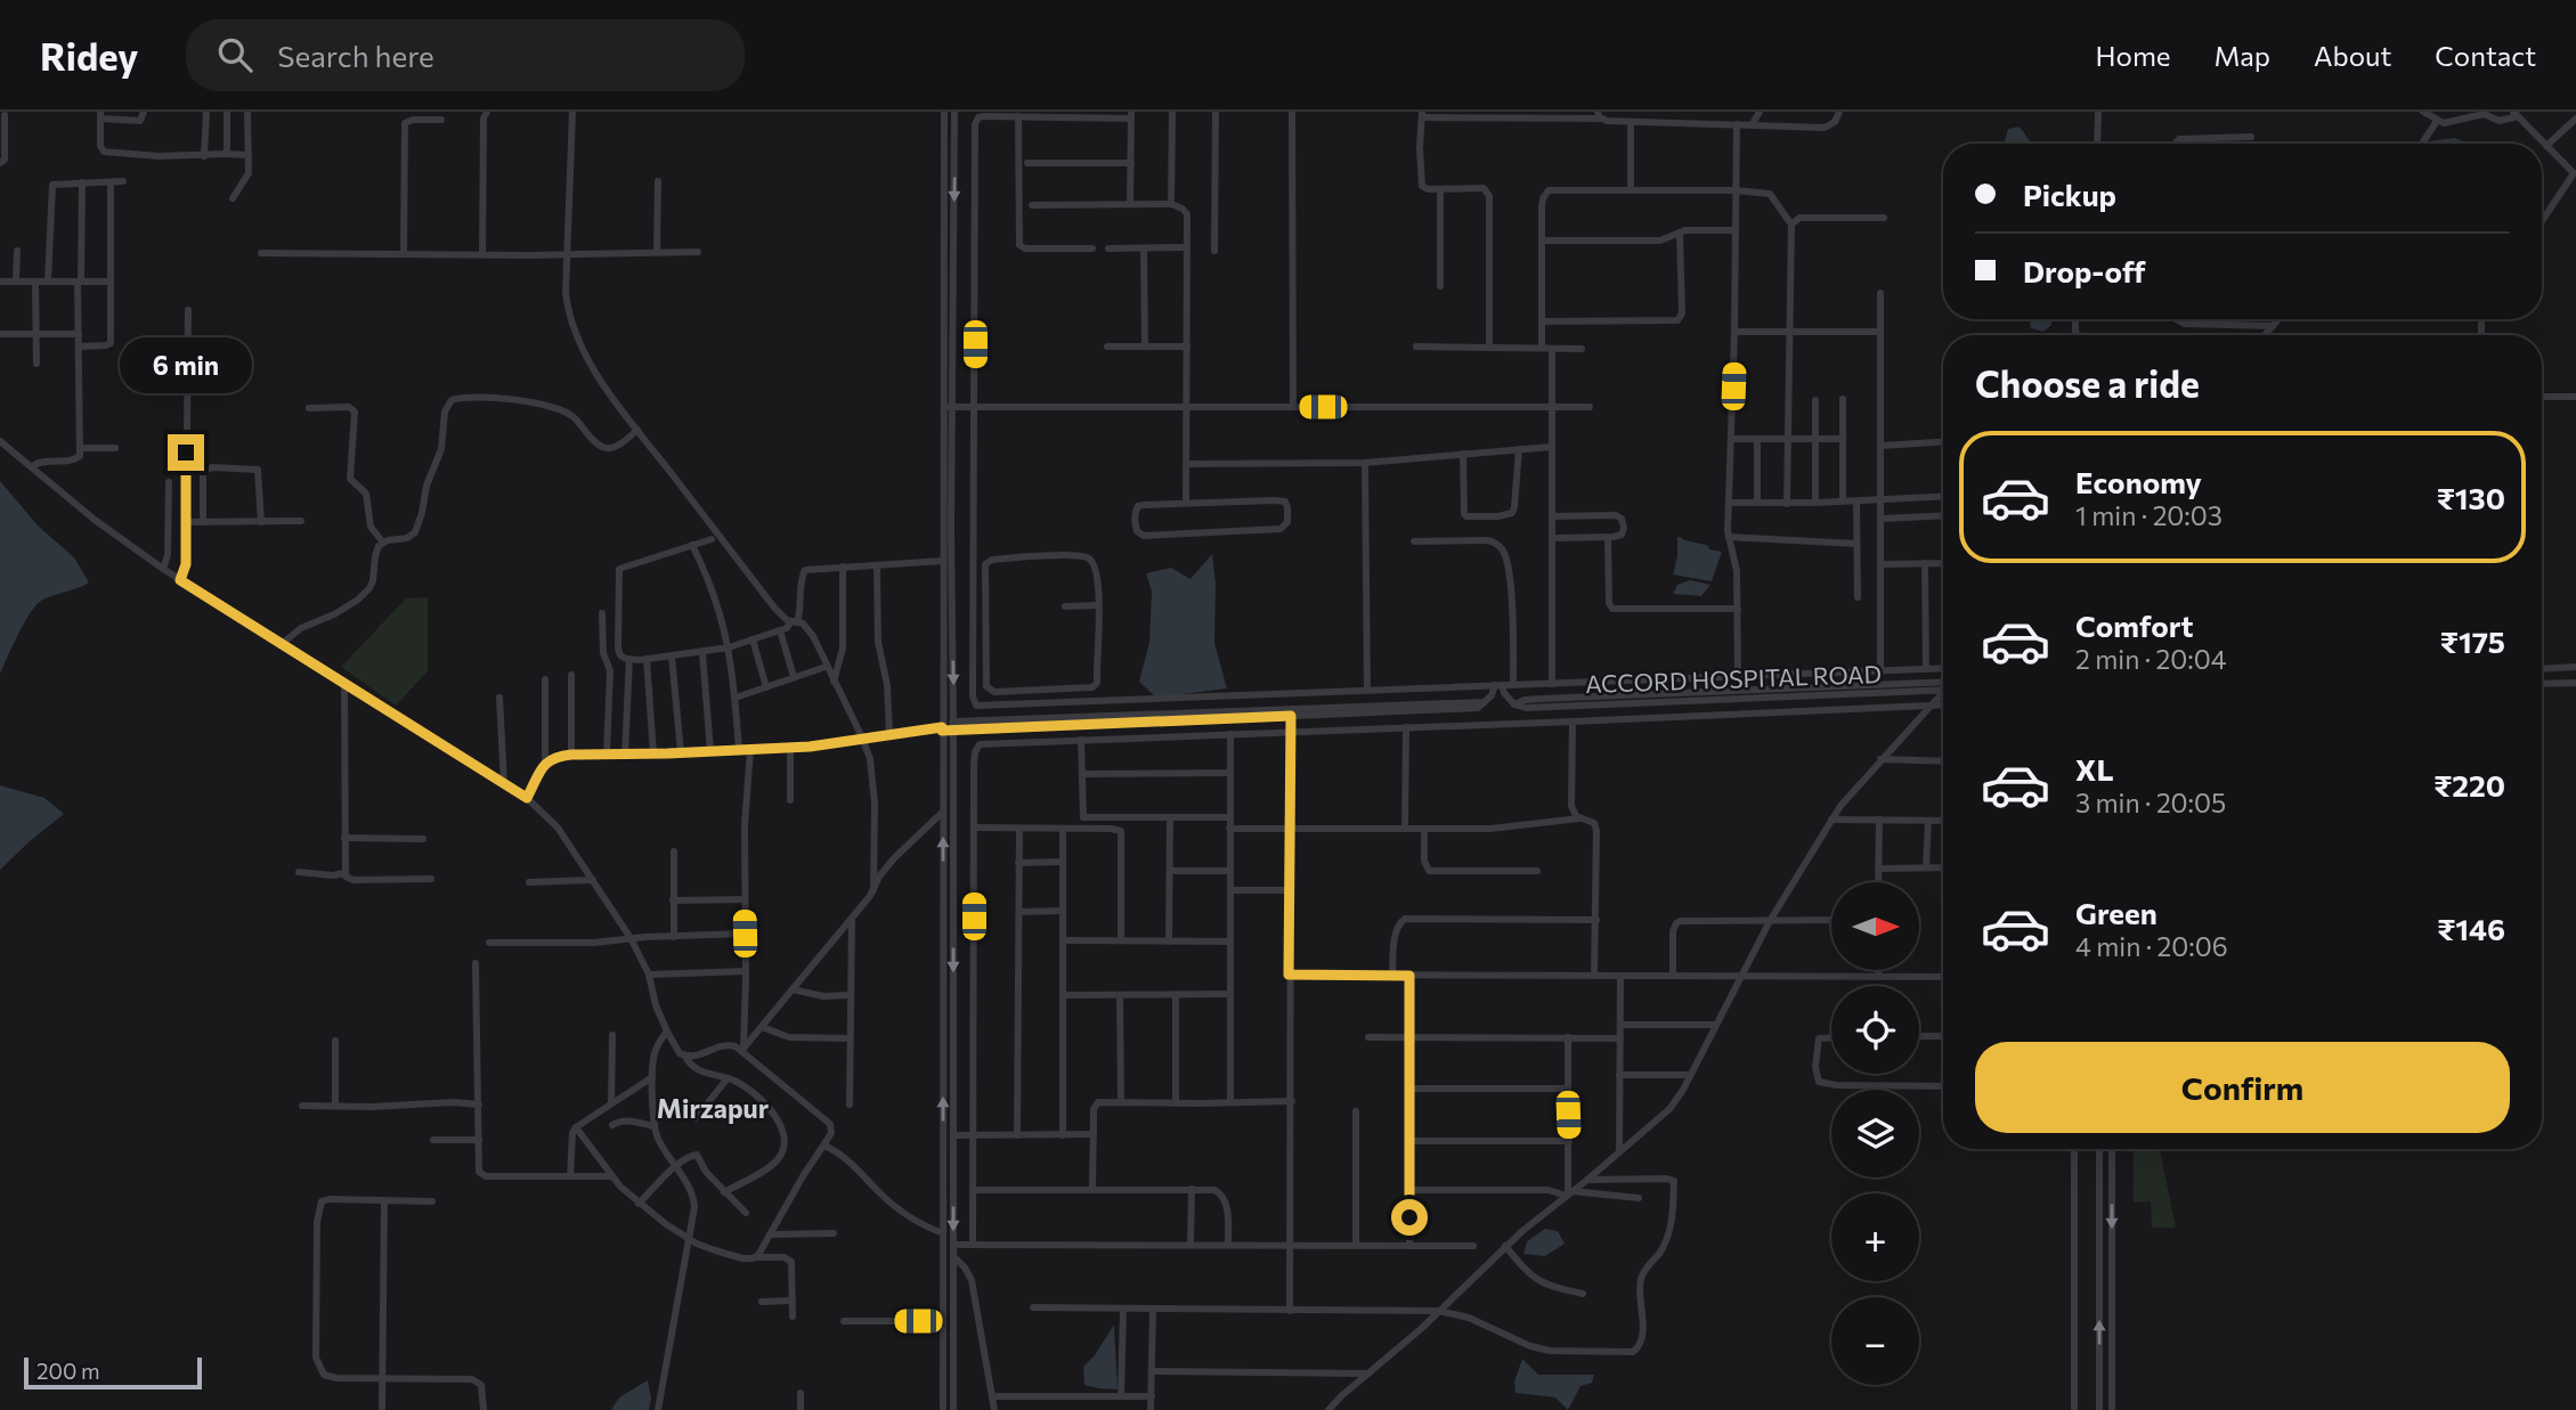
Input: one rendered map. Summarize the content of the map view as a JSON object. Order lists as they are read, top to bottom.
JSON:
{
  "streets": {
    "street": ["ACCORD HOSPITAL ROAD"]
  },
  "districts": ["Mirzapur"],
  "scale_bar": "200 m",
  "north": "right",
  "page": {
    "header": "Ridey",
    "search": "Search here",
    "nav": [
      "Home",
      "Map",
      "About",
      "Contact"
    ],
    "banner": ["Pickup", "Drop-off"],
    "heading": "Choose a ride",
    "bubble": "6 min",
    "list": [
      {
        "name": "Economy",
        "note": "1 min · 20:03",
        "value": "₹130"
      },
      {
        "name": "Comfort",
        "note": "2 min · 20:04",
        "value": "₹175"
      },
      {
        "name": "XL",
        "note": "3 min · 20:05",
        "value": "₹220"
      },
      {
        "name": "Green",
        "note": "4 min · 20:06",
        "value": "₹146"
      }
    ],
    "map_buttons": ["+", "−"],
    "buttons": "Confirm",
    "scale": "200 m"
  }
}
